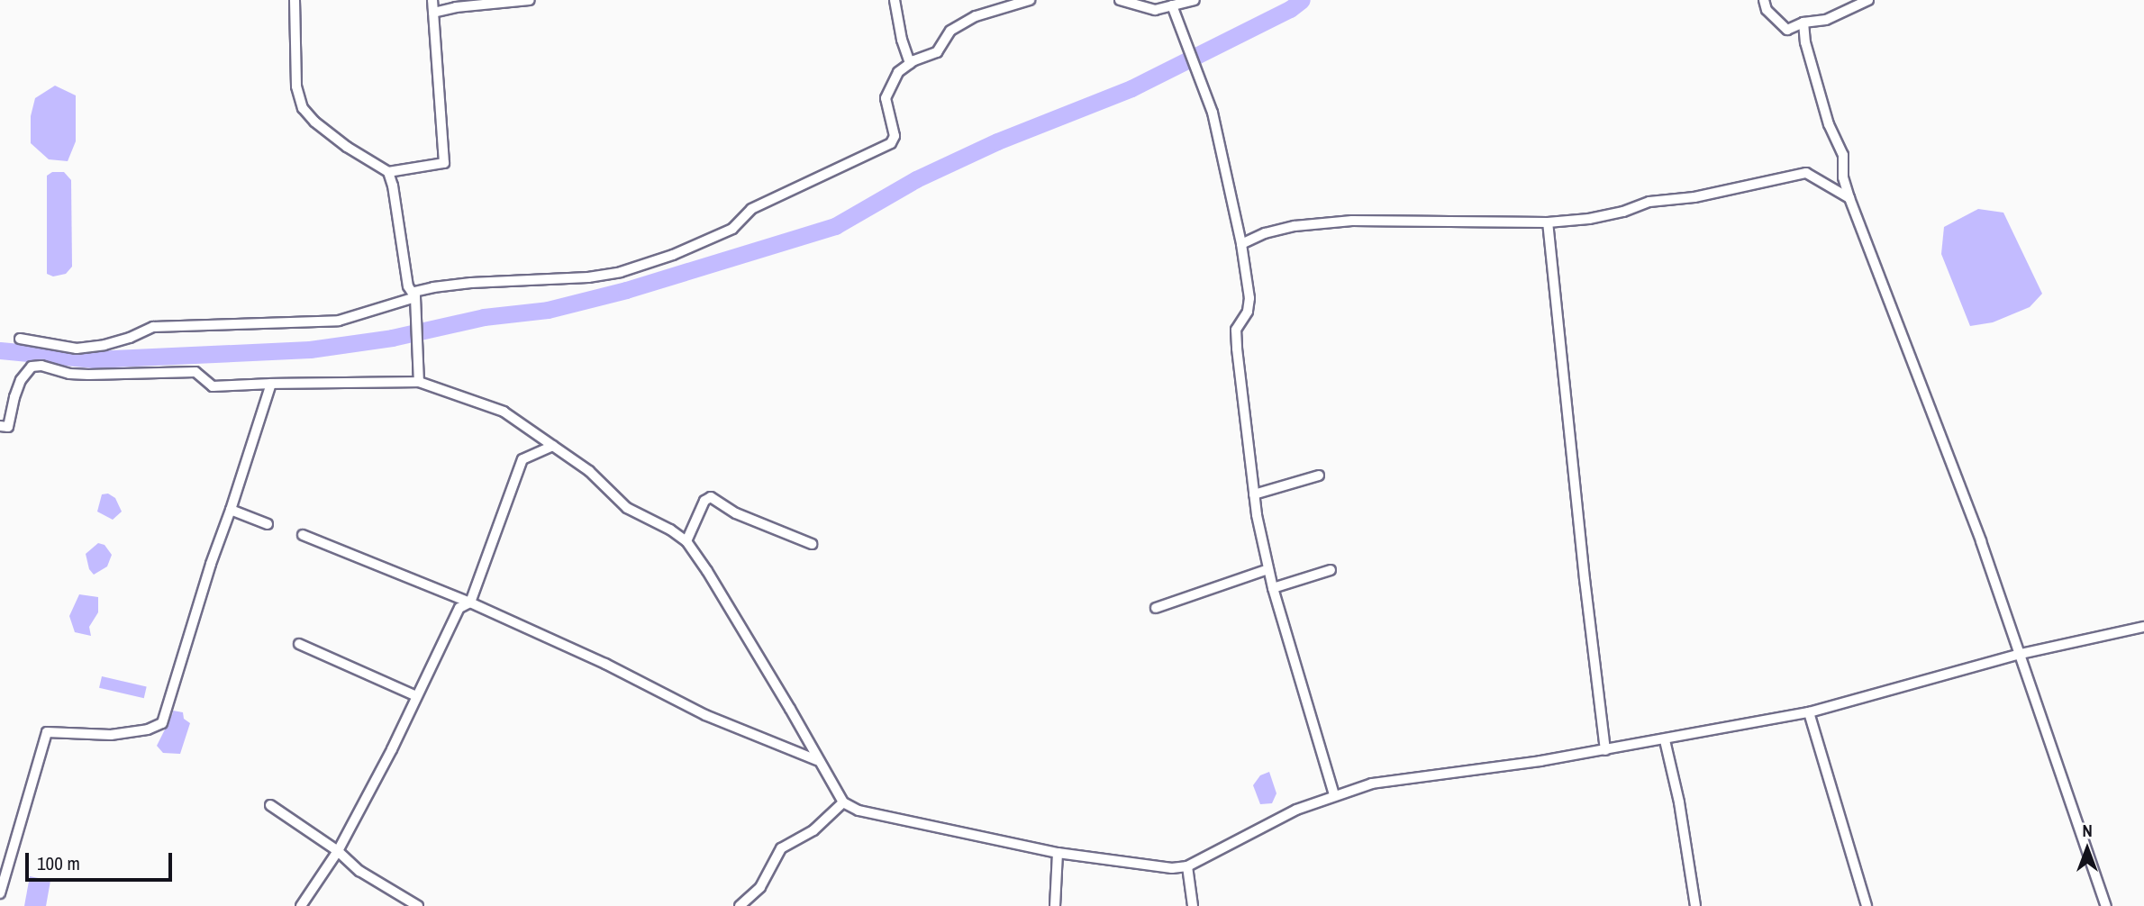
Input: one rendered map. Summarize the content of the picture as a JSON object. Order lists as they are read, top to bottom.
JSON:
{
  "scale_bar": "100 m",
  "north": "top"
}
